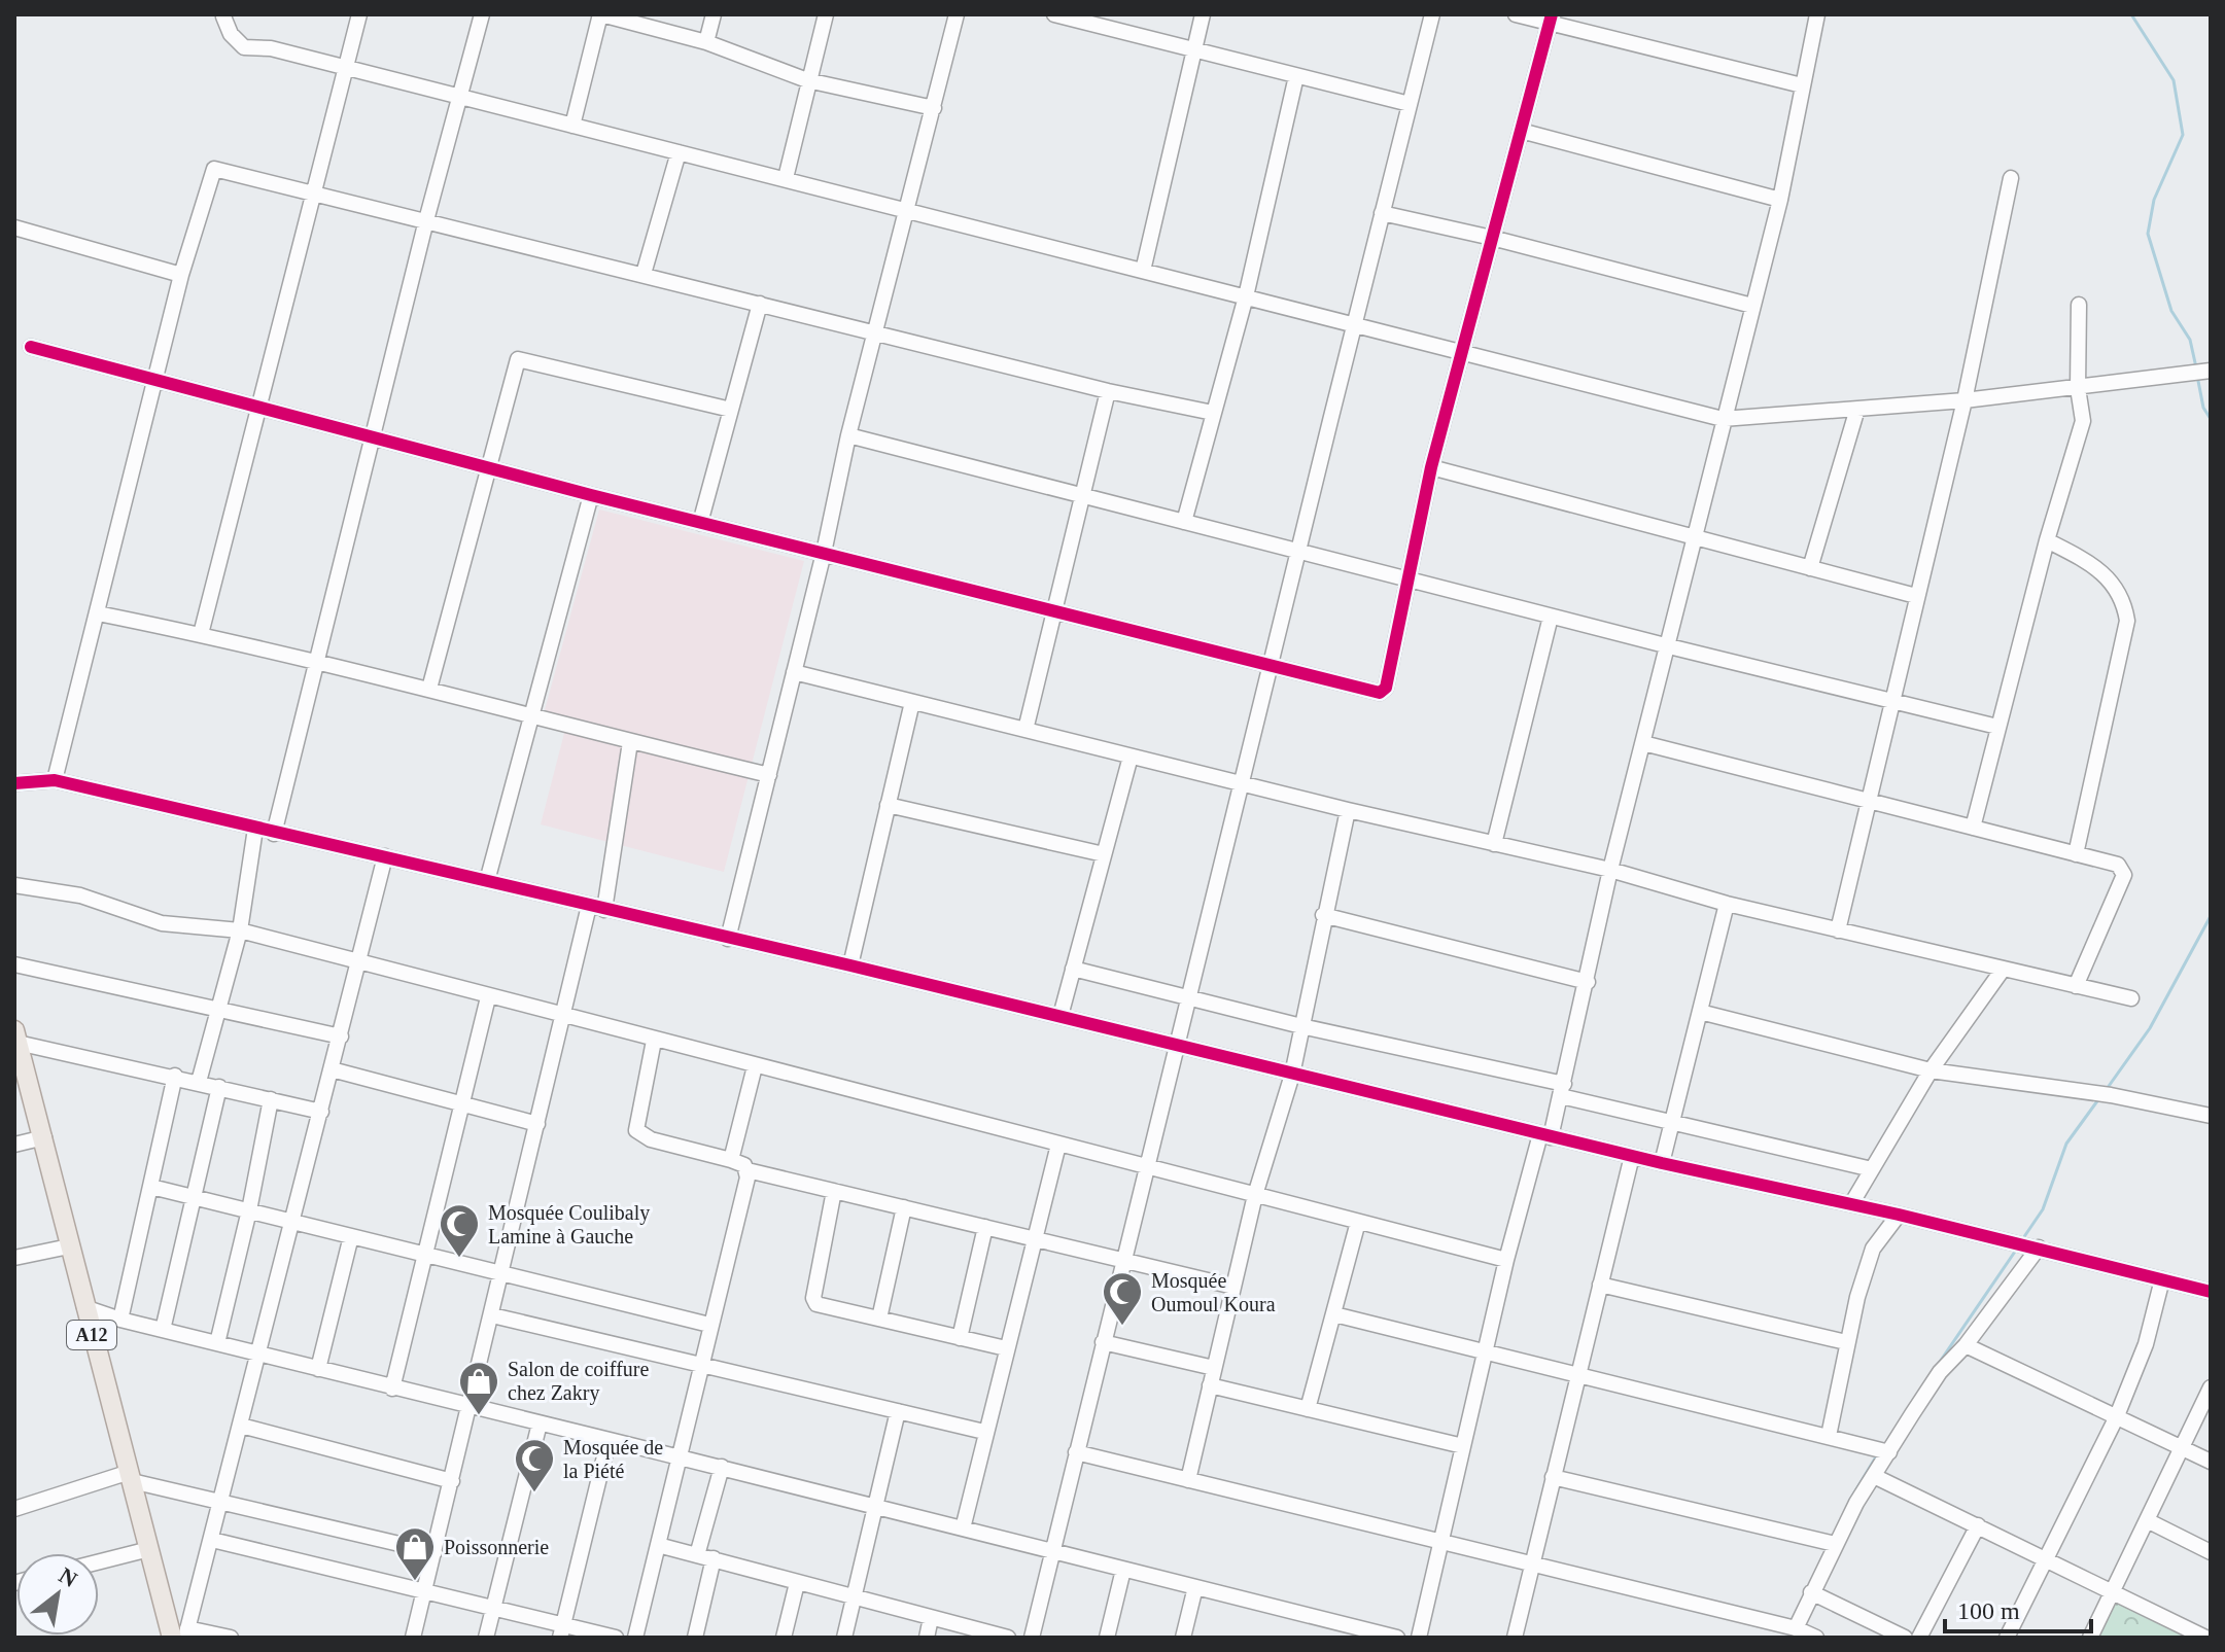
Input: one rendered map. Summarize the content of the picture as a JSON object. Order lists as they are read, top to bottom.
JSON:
{
  "streets": {
    "main road": ["A12"]
  },
  "places": {
    "mosque": ["Mosquée Coulibaly Lamine à Gauche", "Mosquée Oumoul Koura", "Mosquée de la Piété"],
    "shop": ["Salon de coiffure chez Zakry", "Poissonnerie"]
  },
  "scale_bar": "100 m",
  "north": "top right"
}
